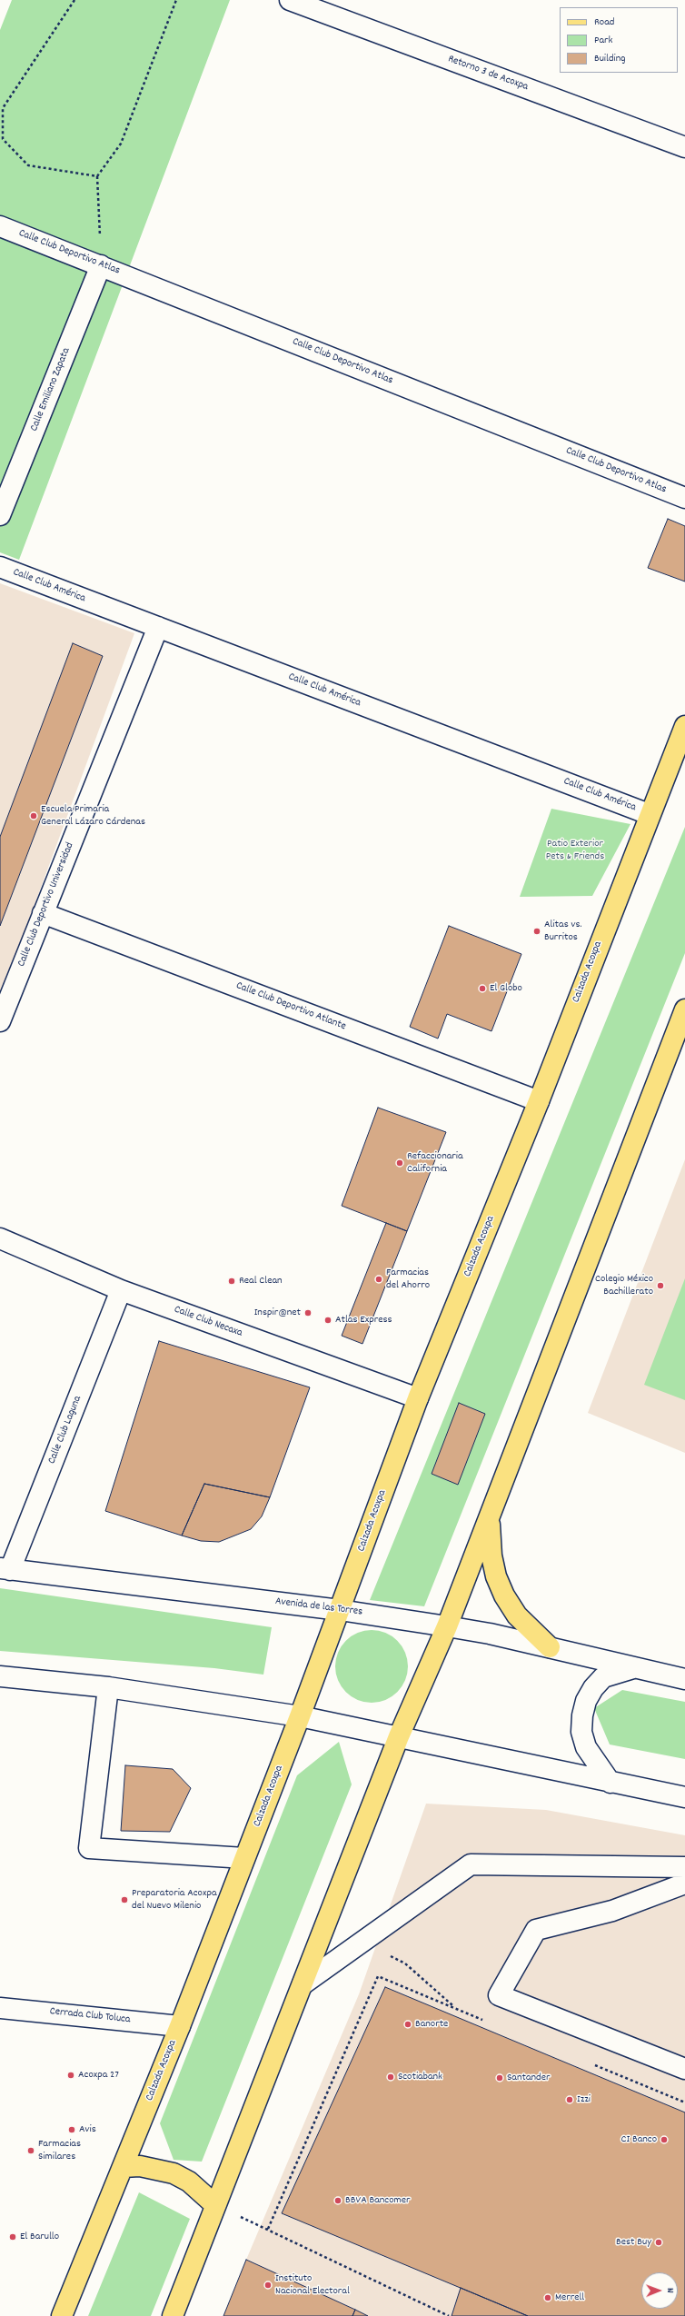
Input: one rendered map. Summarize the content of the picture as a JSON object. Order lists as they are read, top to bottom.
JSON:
{
  "streets": {
    "main road": ["Calzada Acoxpa"],
    "street": [
      "Retorno 3 de Acoxpa",
      "Calle Club Deportivo Atlas",
      "Calle Emiliano Zapata",
      "Calle Club América",
      "Calle Club Deportivo Universidad",
      "Calle Club Deportivo Atlante",
      "Calle Club Necaxa",
      "Calle Club Laguna",
      "Avenida de las Torres",
      "Cerrada Club Toluca"
    ]
  },
  "crossings": [
    ["Calle Club Deportivo Atlas", "Calle Emiliano Zapata"],
    ["Calle Club América", "Calle Club Deportivo Universidad"],
    ["Calle Club América", "Calzada Acoxpa"],
    ["Calle Club Deportivo Universidad", "Calle Club Deportivo Atlante"],
    ["Calzada Acoxpa", "Calle Club Deportivo Atlante"],
    ["Calzada Acoxpa", "Calle Club Necaxa"],
    ["Calzada Acoxpa", "Avenida de las Torres"],
    ["Calzada Acoxpa", "Cerrada Club Toluca"],
    ["Calle Club Necaxa", "Calle Club Laguna"],
    ["Calle Club Laguna", "Avenida de las Torres"]
  ],
  "parks": ["Patio Exterior Pets & Friends"],
  "places": [
    "Escuela Primaria General Lázaro Cárdenas",
    "Alitas vs. Burritos",
    "El Globo",
    "Refaccionaria California",
    "Farmacias del Ahorro",
    "Real Clean",
    "Colegio México Bachillerato",
    "Inspir@net",
    "Atlas Express",
    "Preparatoria Acoxpa del Nuevo Milenio",
    "Banorte",
    "Acoxpa 27",
    "Scotiabank",
    "Santander",
    "Izzi",
    "Avis",
    "CI Banco",
    "Farmacias Similares",
    "BBVA Bancomer",
    "El Barullo",
    "Best Buy",
    "Instituto Nacional Electoral",
    "Merrell"
  ],
  "legend": ["Road", "Park", "Building"],
  "north": "right"
}
